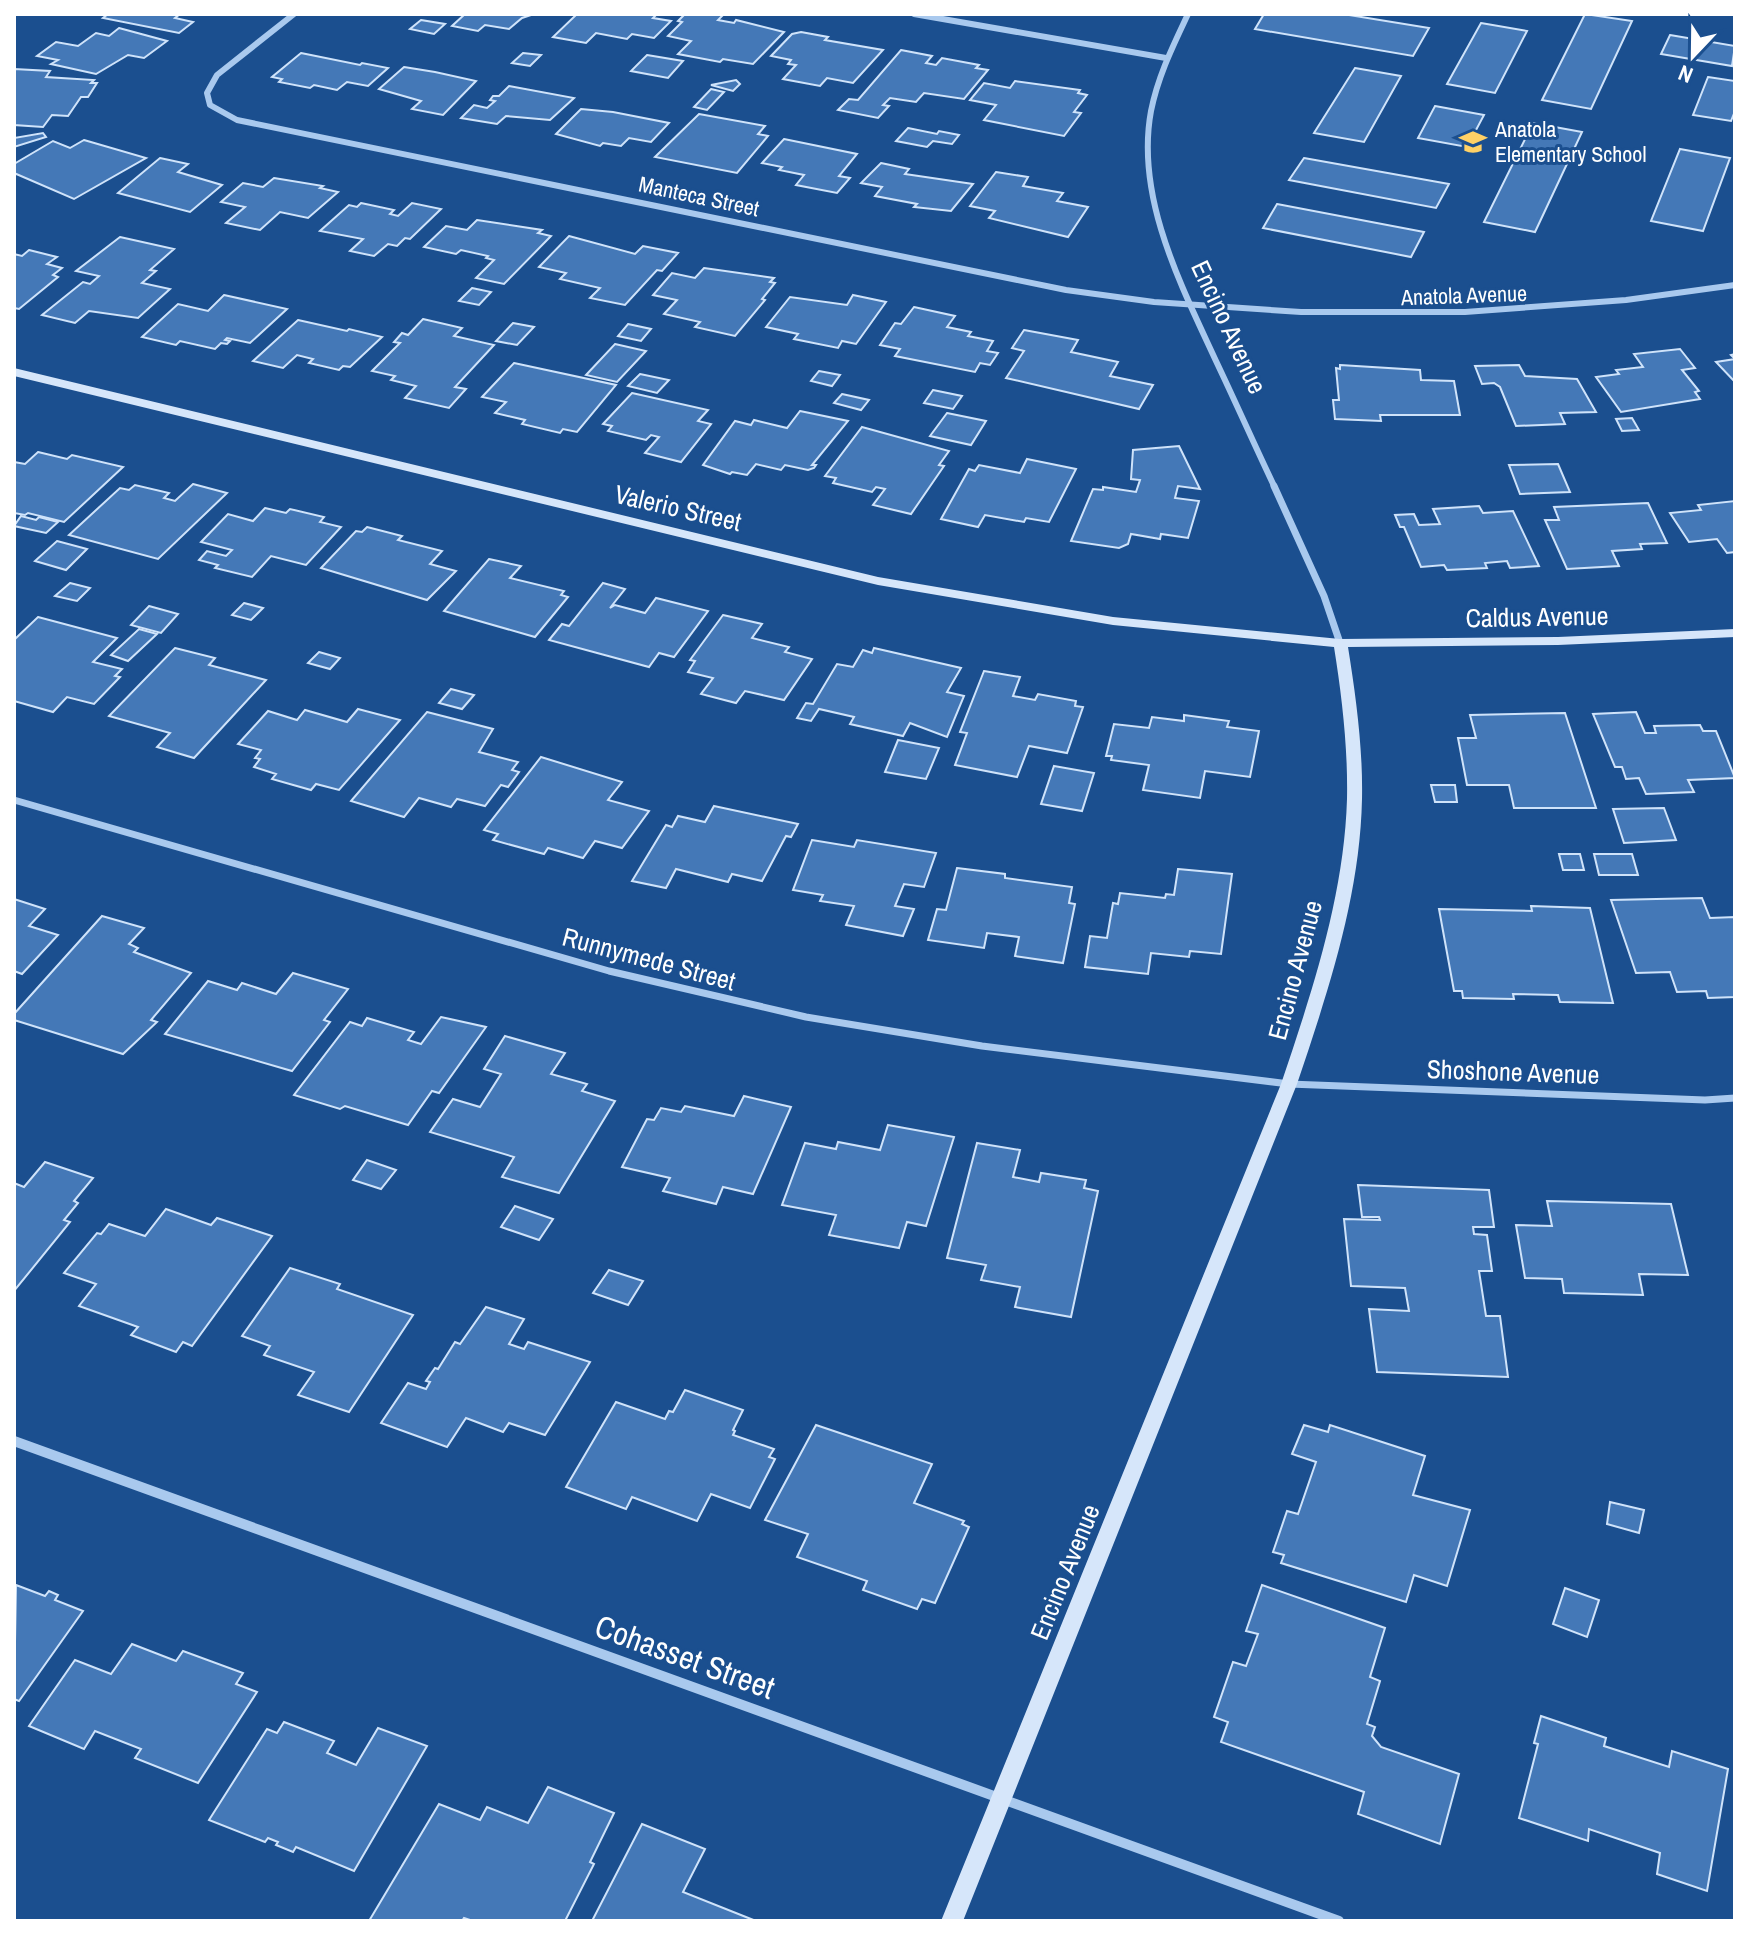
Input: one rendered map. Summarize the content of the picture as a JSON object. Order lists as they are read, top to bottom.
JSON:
{
  "streets": {
    "street": [
      "Manteca Street",
      "Anatola Avenue",
      "Encino Avenue",
      "Valerio Street",
      "Caldus Avenue",
      "Runnymede Street",
      "Shoshone Avenue",
      "Cohasset Street"
    ]
  },
  "crossings": [
    ["Manteca Street", "Anatola Avenue"],
    ["Manteca Street", "Encino Avenue"],
    ["Anatola Avenue", "Encino Avenue"],
    ["Encino Avenue", "Valerio Street"],
    ["Encino Avenue", "Caldus Avenue"],
    ["Encino Avenue", "Runnymede Street"],
    ["Encino Avenue", "Shoshone Avenue"],
    ["Encino Avenue", "Cohasset Street"],
    ["Valerio Street", "Caldus Avenue"],
    ["Runnymede Street", "Shoshone Avenue"]
  ],
  "places": {
    "school or university": ["Anatola Elementary School"]
  },
  "north": "bottom"
}
